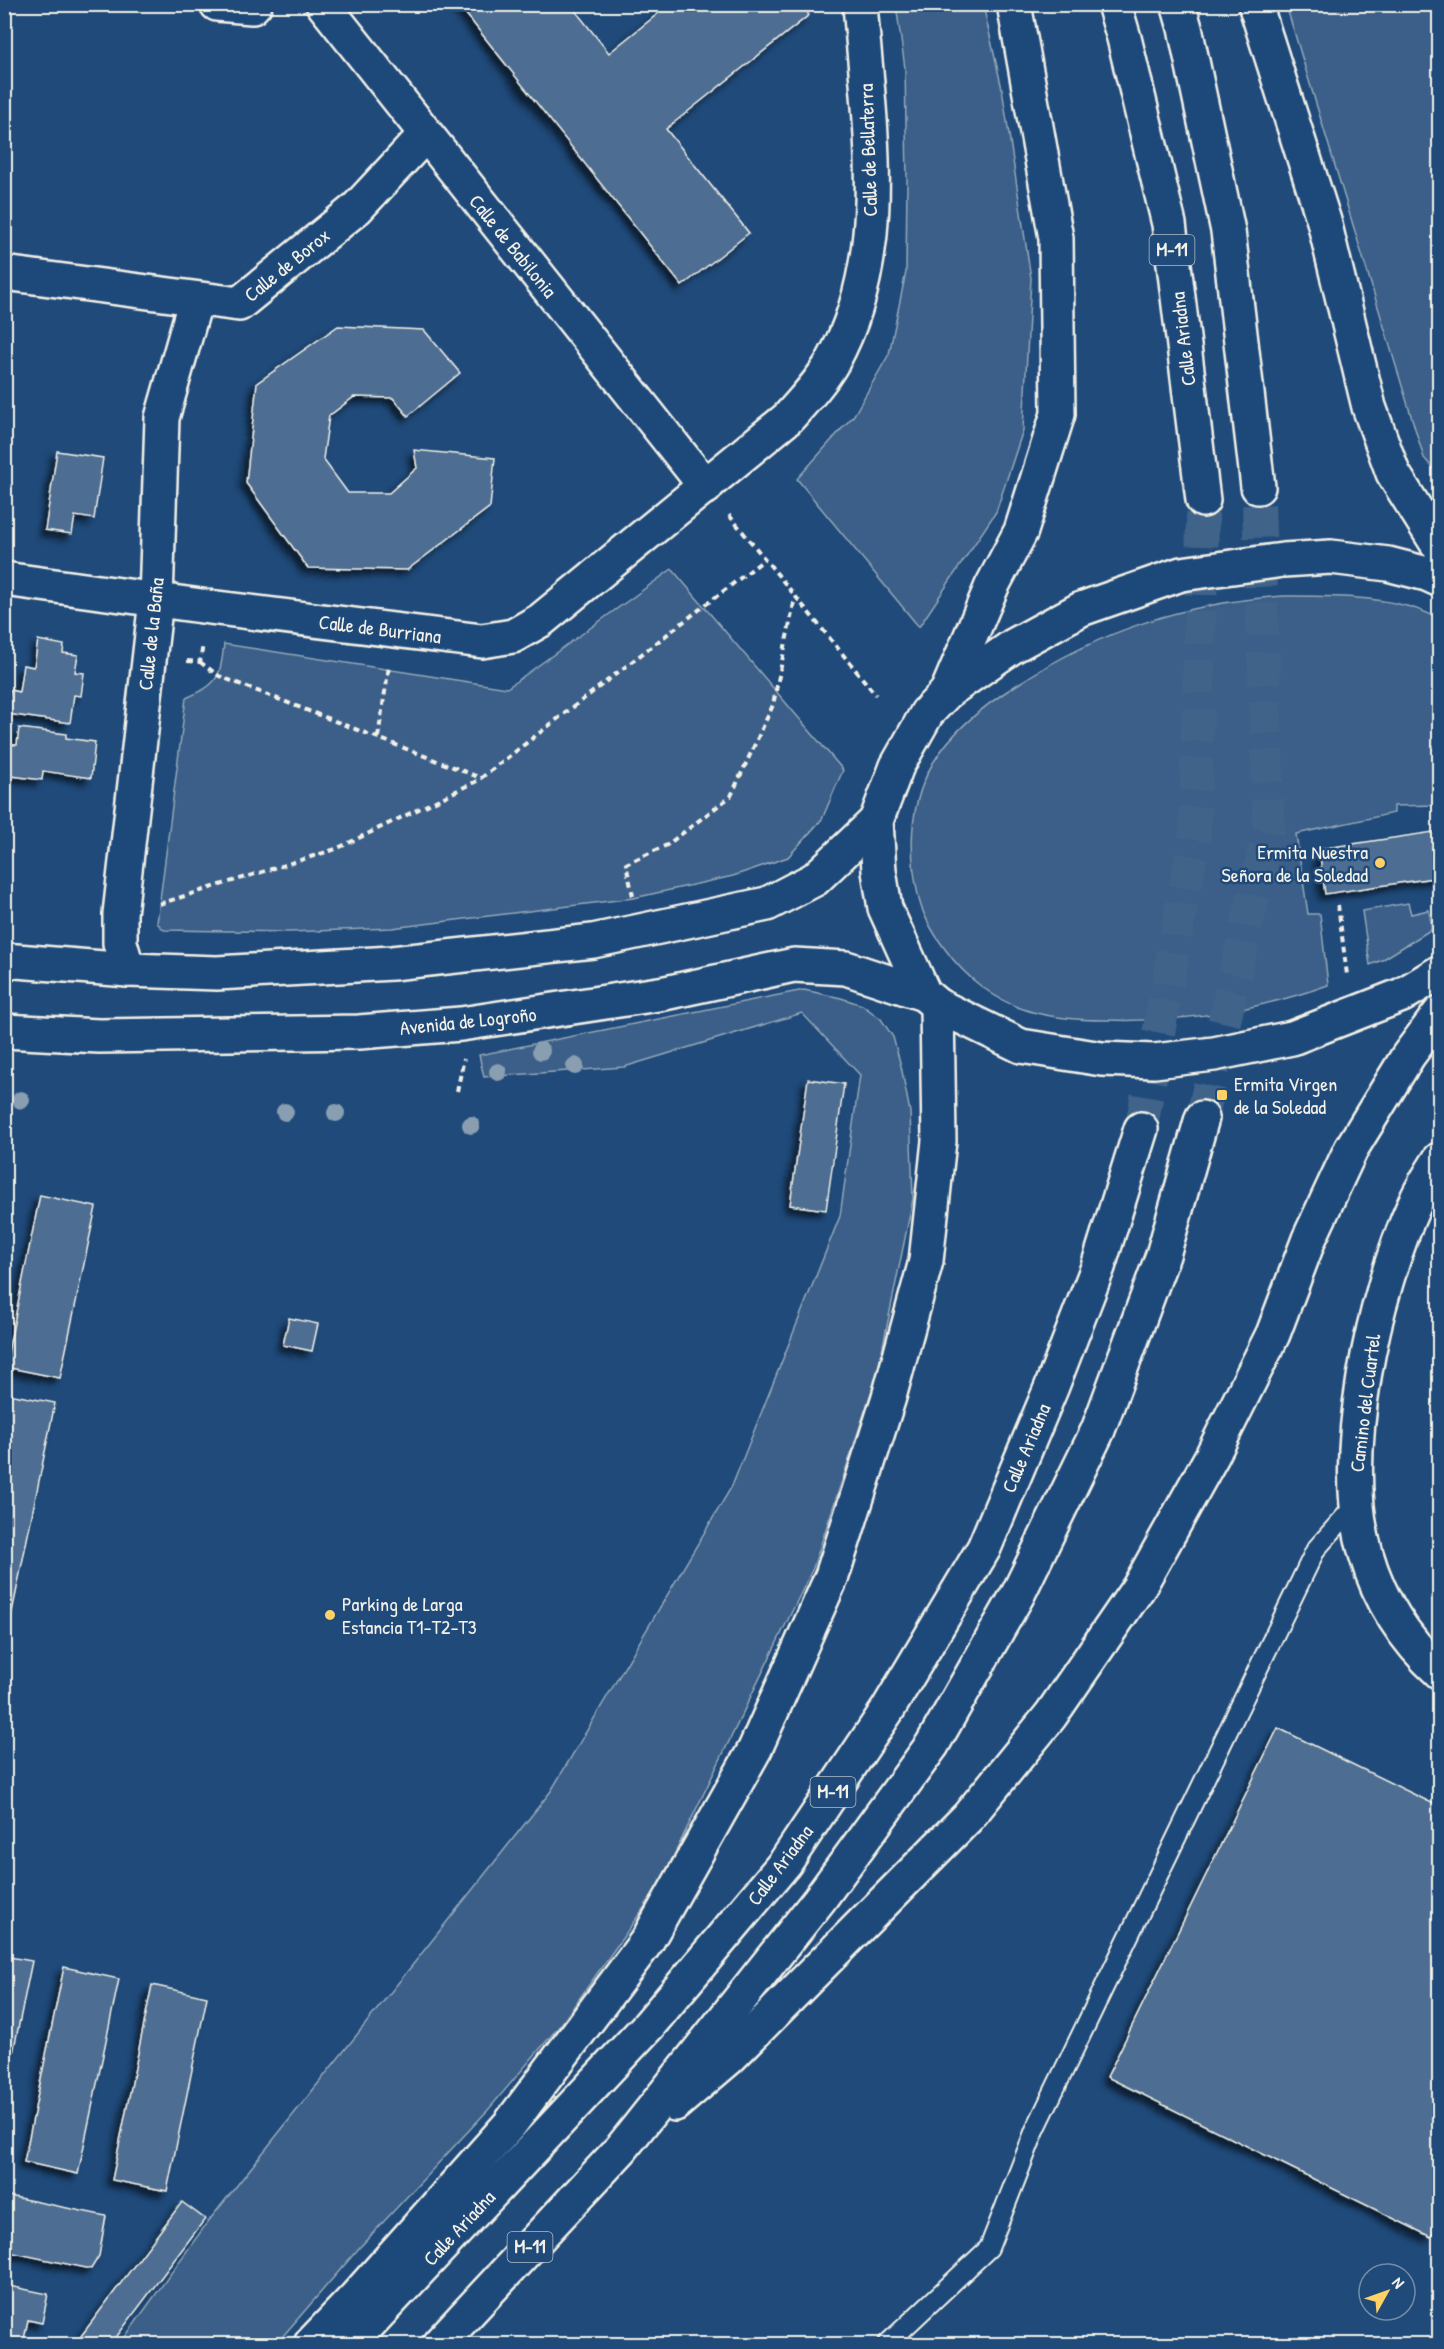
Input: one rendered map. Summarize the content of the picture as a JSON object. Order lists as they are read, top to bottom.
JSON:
{
  "streets": {
    "main road": [
      "Calle de Bellaterra",
      "Calle de Babilonia",
      "M-11",
      "Calle de Borox",
      "Calle Ariadna",
      "Calle de Burriana",
      "Calle de la Baña",
      "Avenida de Logroño",
      "Camino del Cuartel"
    ]
  },
  "crossings": [
    ["Calle de Bellaterra", "Calle de Babilonia"],
    ["Calle de Bellaterra", "Calle de Burriana"],
    ["Calle de Babilonia", "Calle de Borox"],
    ["Calle de Babilonia", "Calle de Burriana"],
    ["Calle de Borox", "Calle de la Baña"],
    ["Calle de Burriana", "Calle de la Baña"]
  ],
  "places": {
    "other": ["Ermita Nuestra Señora de la Soledad", "Parking de Larga Estancia T1-T2-T3"],
    "transit": ["Ermita Virgen de la Soledad"]
  },
  "north": "top right"
}
